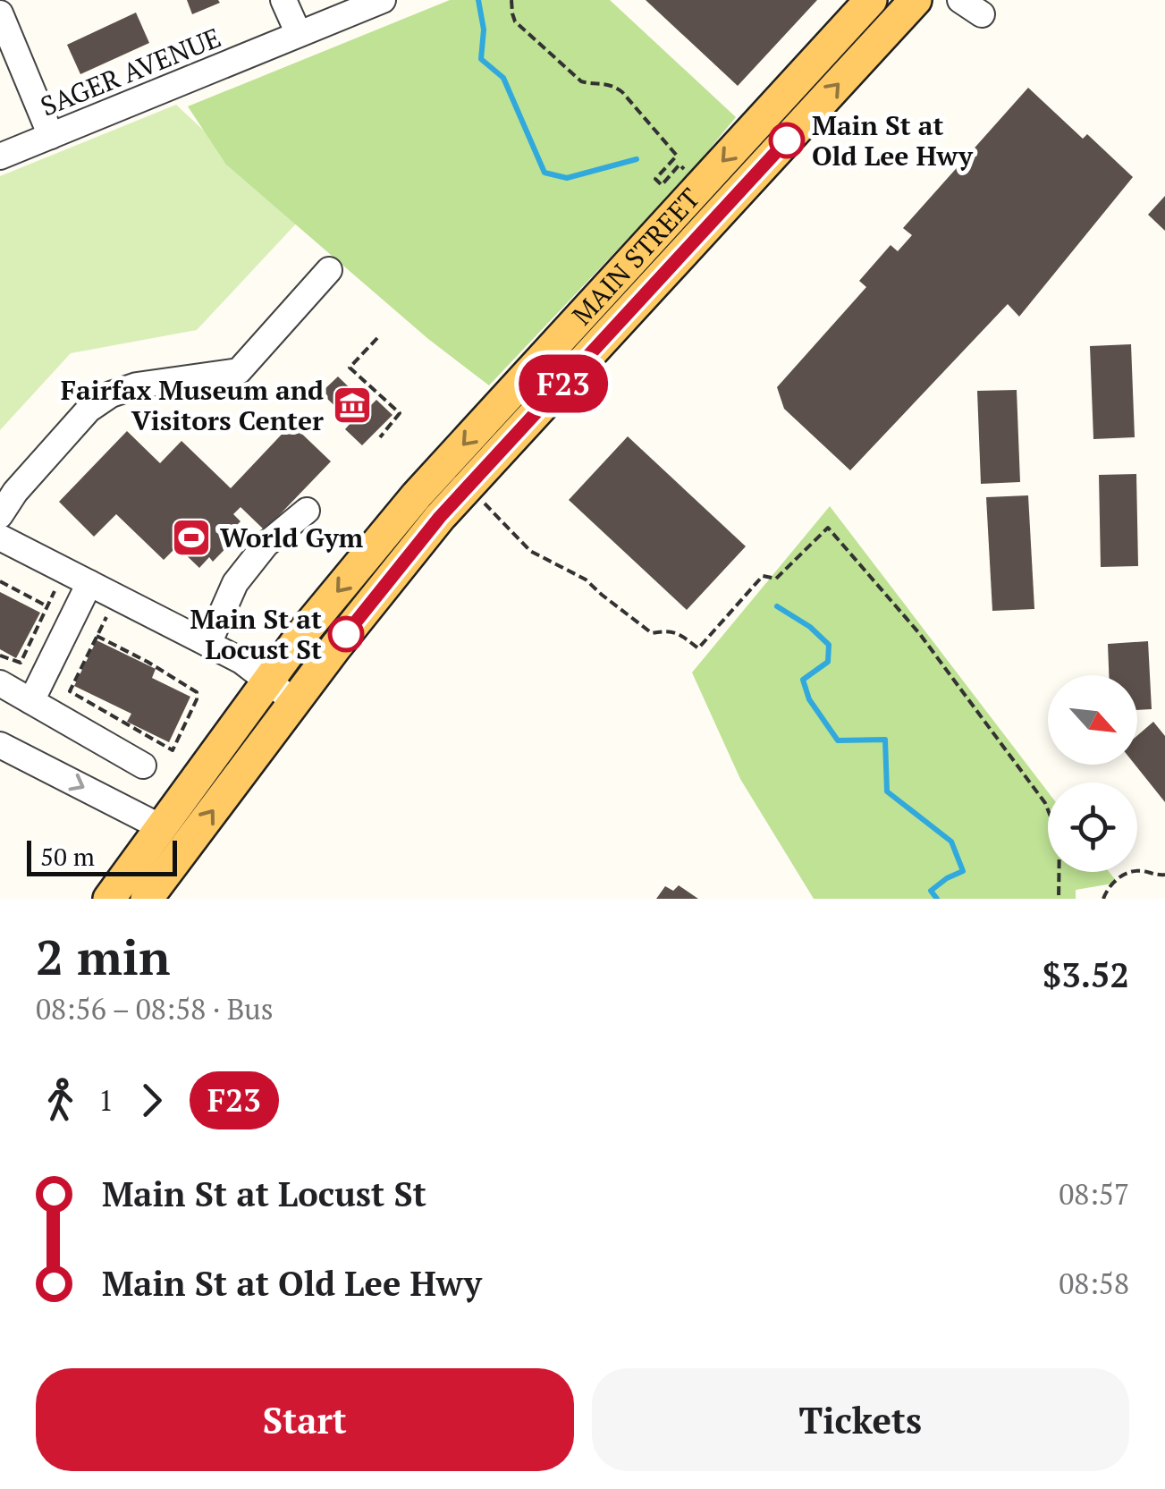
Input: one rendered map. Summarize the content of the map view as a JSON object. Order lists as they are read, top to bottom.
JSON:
{
  "streets": {
    "main road": ["MAIN STREET"],
    "street": ["SAGER AVENUE"]
  },
  "places": {
    "other": ["Main St at Old Lee Hwy", "Main St at Locust St"],
    "museum": ["Fairfax Museum and Visitors Center"],
    "sports": ["World Gym"]
  },
  "lines": ["bus line F23"],
  "scale_bar": "50 m",
  "north": "bottom right",
  "page": {
    "on_map": "F23",
    "scale": "50 m",
    "heading": ["2 min", "08:56 – 08:58 · Bus", "$3.52"],
    "legs": ["1", "F23"],
    "list": [
      {
        "name": "Main St at Locust St",
        "value": "08:57"
      },
      {
        "name": "Main St at Old Lee Hwy",
        "value": "08:58"
      }
    ],
    "buttons": ["Start", "Tickets"]
  }
}
